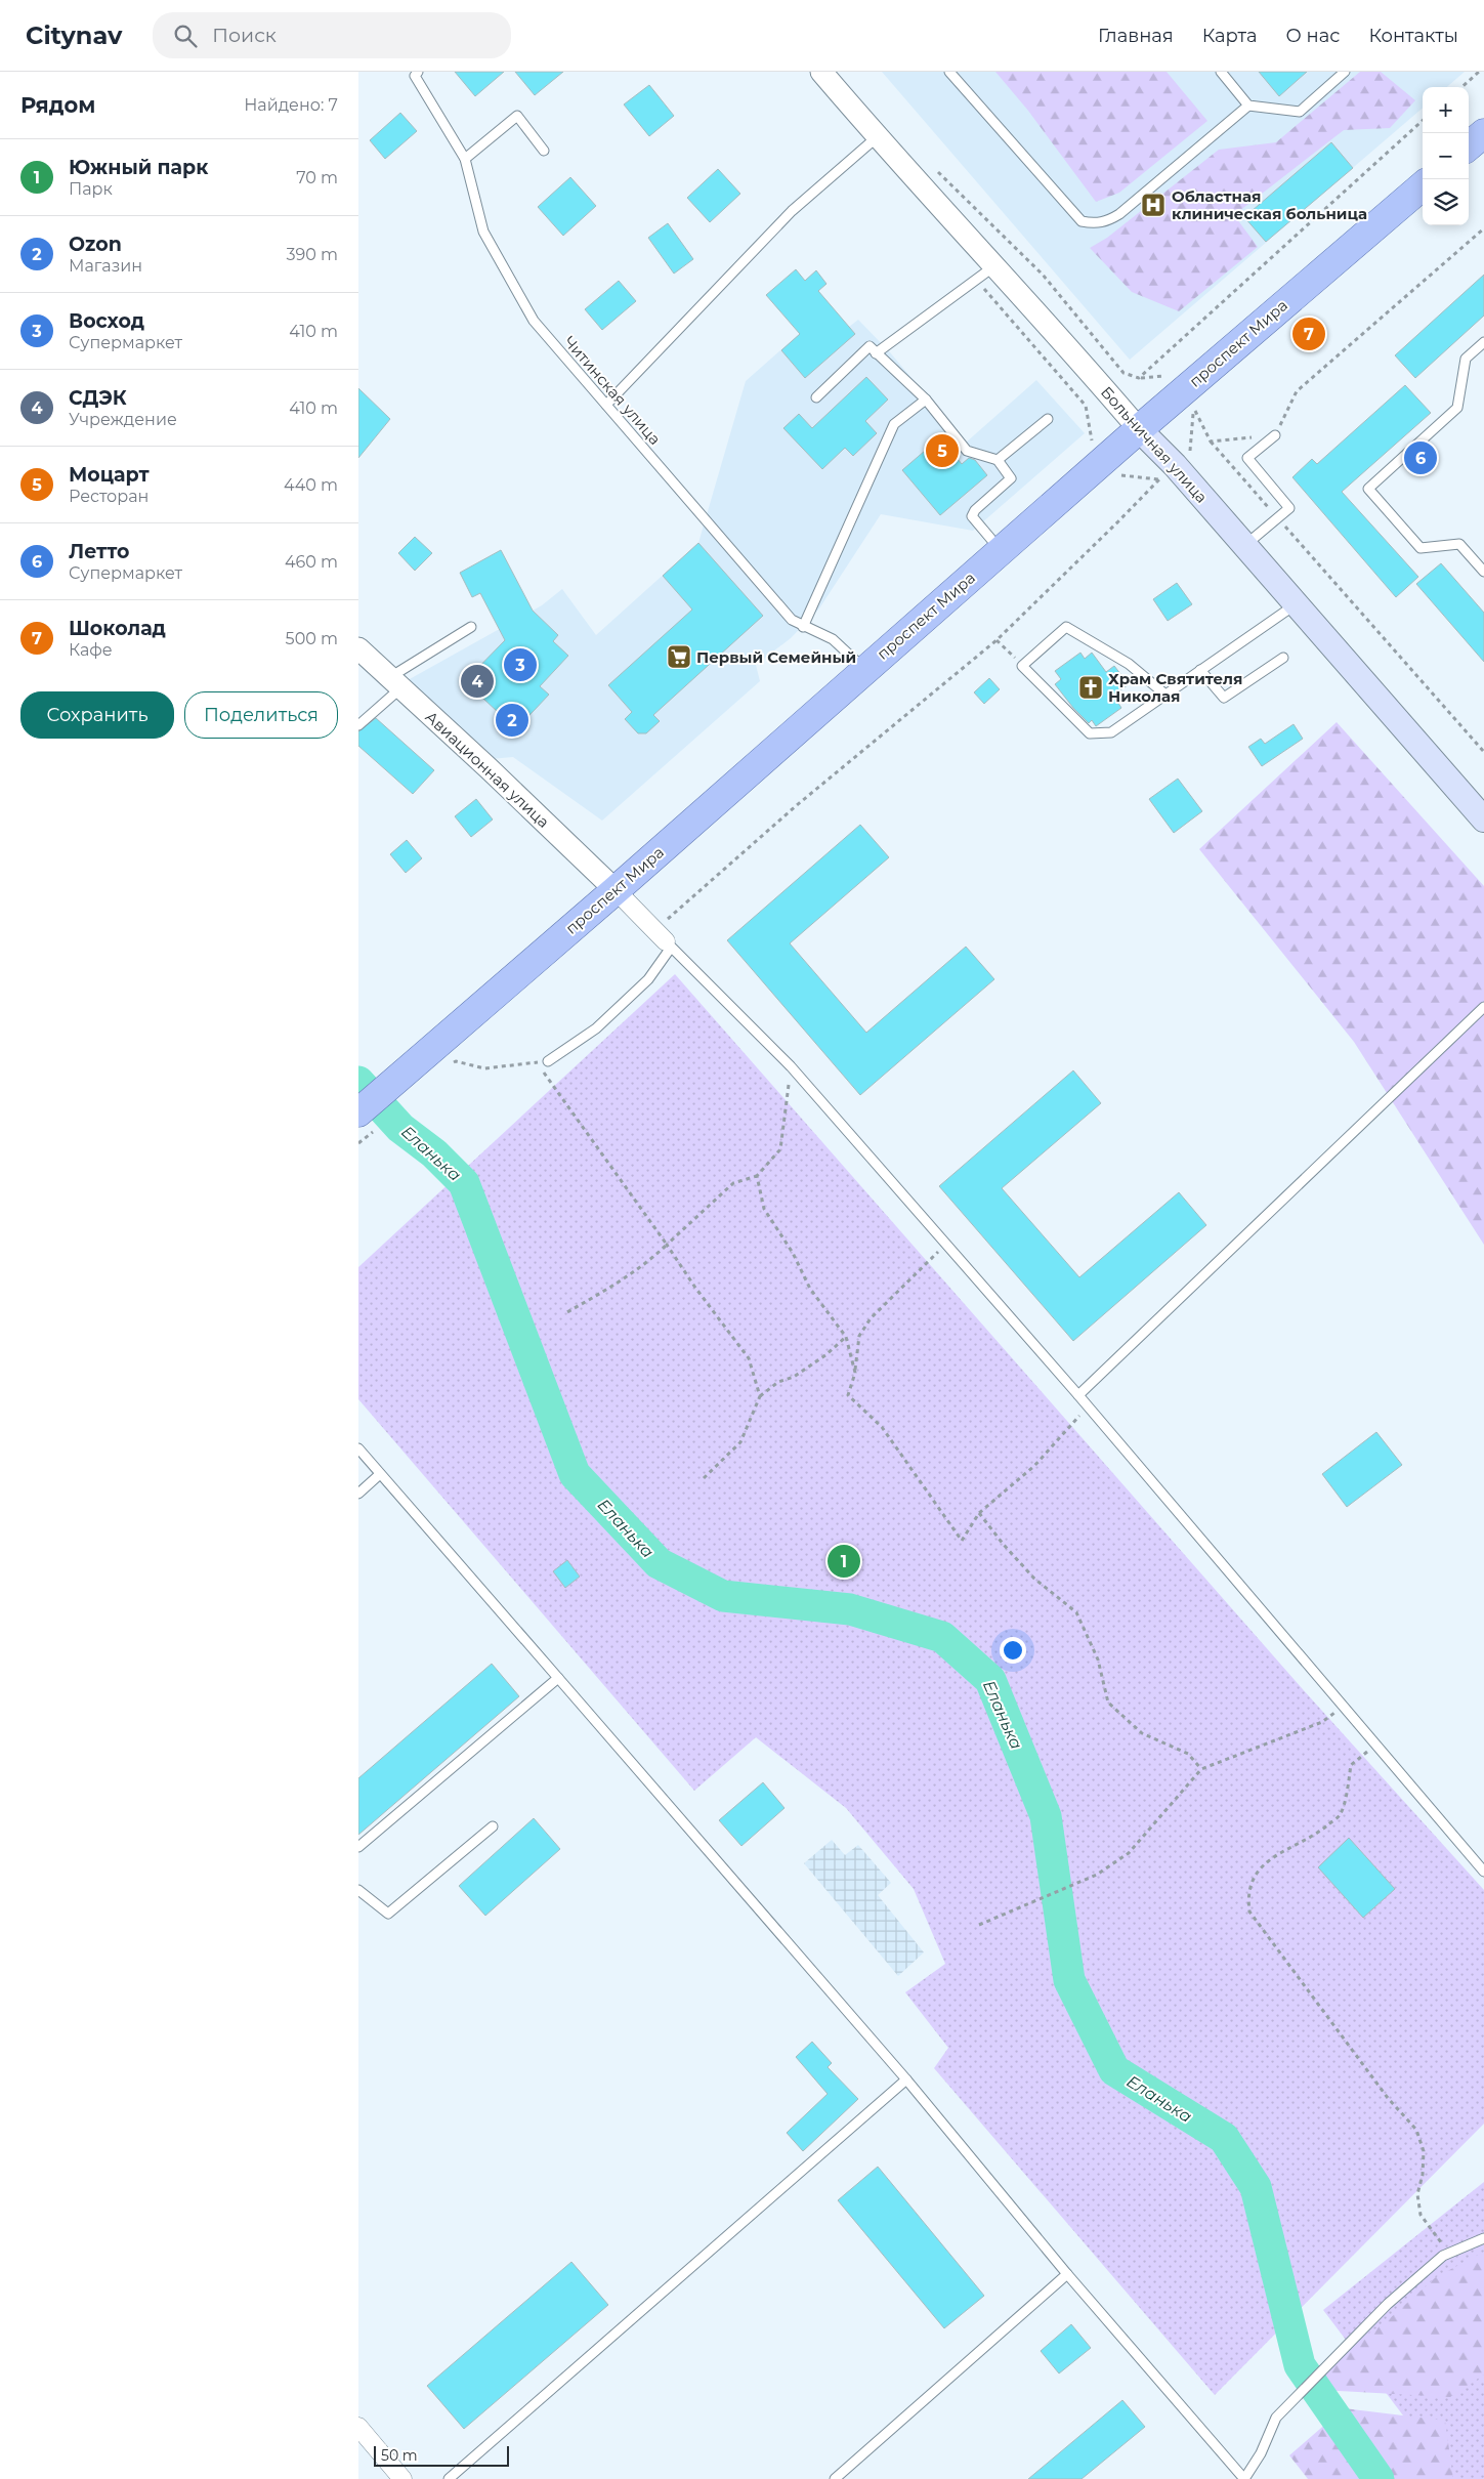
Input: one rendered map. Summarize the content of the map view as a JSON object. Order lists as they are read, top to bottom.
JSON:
{
  "streets": {
    "main road": ["проспект Мира", "Больничная улица"],
    "street": ["Авиационная улица"],
    "lane": ["Читинская улица"]
  },
  "crossings": [
    ["проспект Мира", "Читинская улица"],
    ["проспект Мира", "Больничная улица"],
    ["проспект Мира", "Авиационная улица"]
  ],
  "water": ["Еланька"],
  "places": {
    "hospital": ["Областная клиническая больница"],
    "supermarket": ["Первый Семейный"],
    "church": ["Храм Святителя Николая"]
  },
  "scale_bar": "50 m",
  "page": {
    "header": "Citynav",
    "search": "Поиск",
    "nav": [
      "Главная",
      "Карта",
      "О нас",
      "Контакты"
    ],
    "heading": ["Рядом", "Найдено: 7"],
    "map_buttons": ["+", "−"],
    "list": [
      {
        "mark": "1",
        "name": "Южный парк",
        "note": "Парк",
        "value": "70 m"
      },
      {
        "mark": "2",
        "name": "Ozon",
        "note": "Магазин",
        "value": "390 m"
      },
      {
        "mark": "3",
        "name": "Восход",
        "note": "Супермаркет",
        "value": "410 m"
      },
      {
        "mark": "4",
        "name": "СДЭК",
        "note": "Учреждение",
        "value": "410 m"
      },
      {
        "mark": "5",
        "name": "Моцарт",
        "note": "Ресторан",
        "value": "440 m"
      },
      {
        "mark": "6",
        "name": "Летто",
        "note": "Супермаркет",
        "value": "460 m"
      },
      {
        "mark": "7",
        "name": "Шоколад",
        "note": "Кафе",
        "value": "500 m"
      }
    ],
    "pins": [
      "7",
      "5",
      "6",
      "3",
      "4",
      "2",
      "1"
    ],
    "buttons": ["Сохранить", "Поделиться"],
    "scale": "50 m"
  }
}
